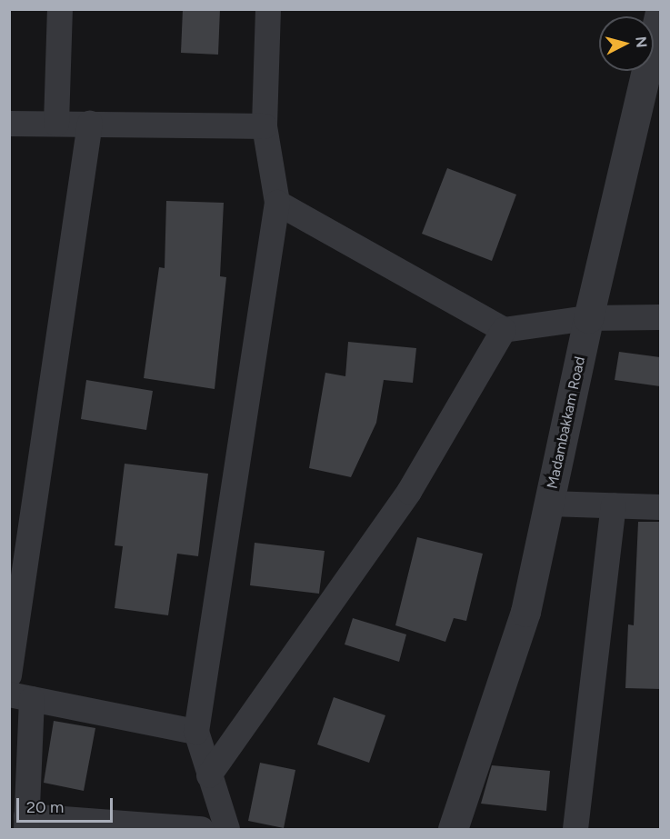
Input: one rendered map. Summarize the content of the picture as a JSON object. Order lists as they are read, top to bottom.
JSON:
{
  "streets": {
    "street": ["Madambakkam Road"]
  },
  "scale_bar": "20 m",
  "north": "right"
}
